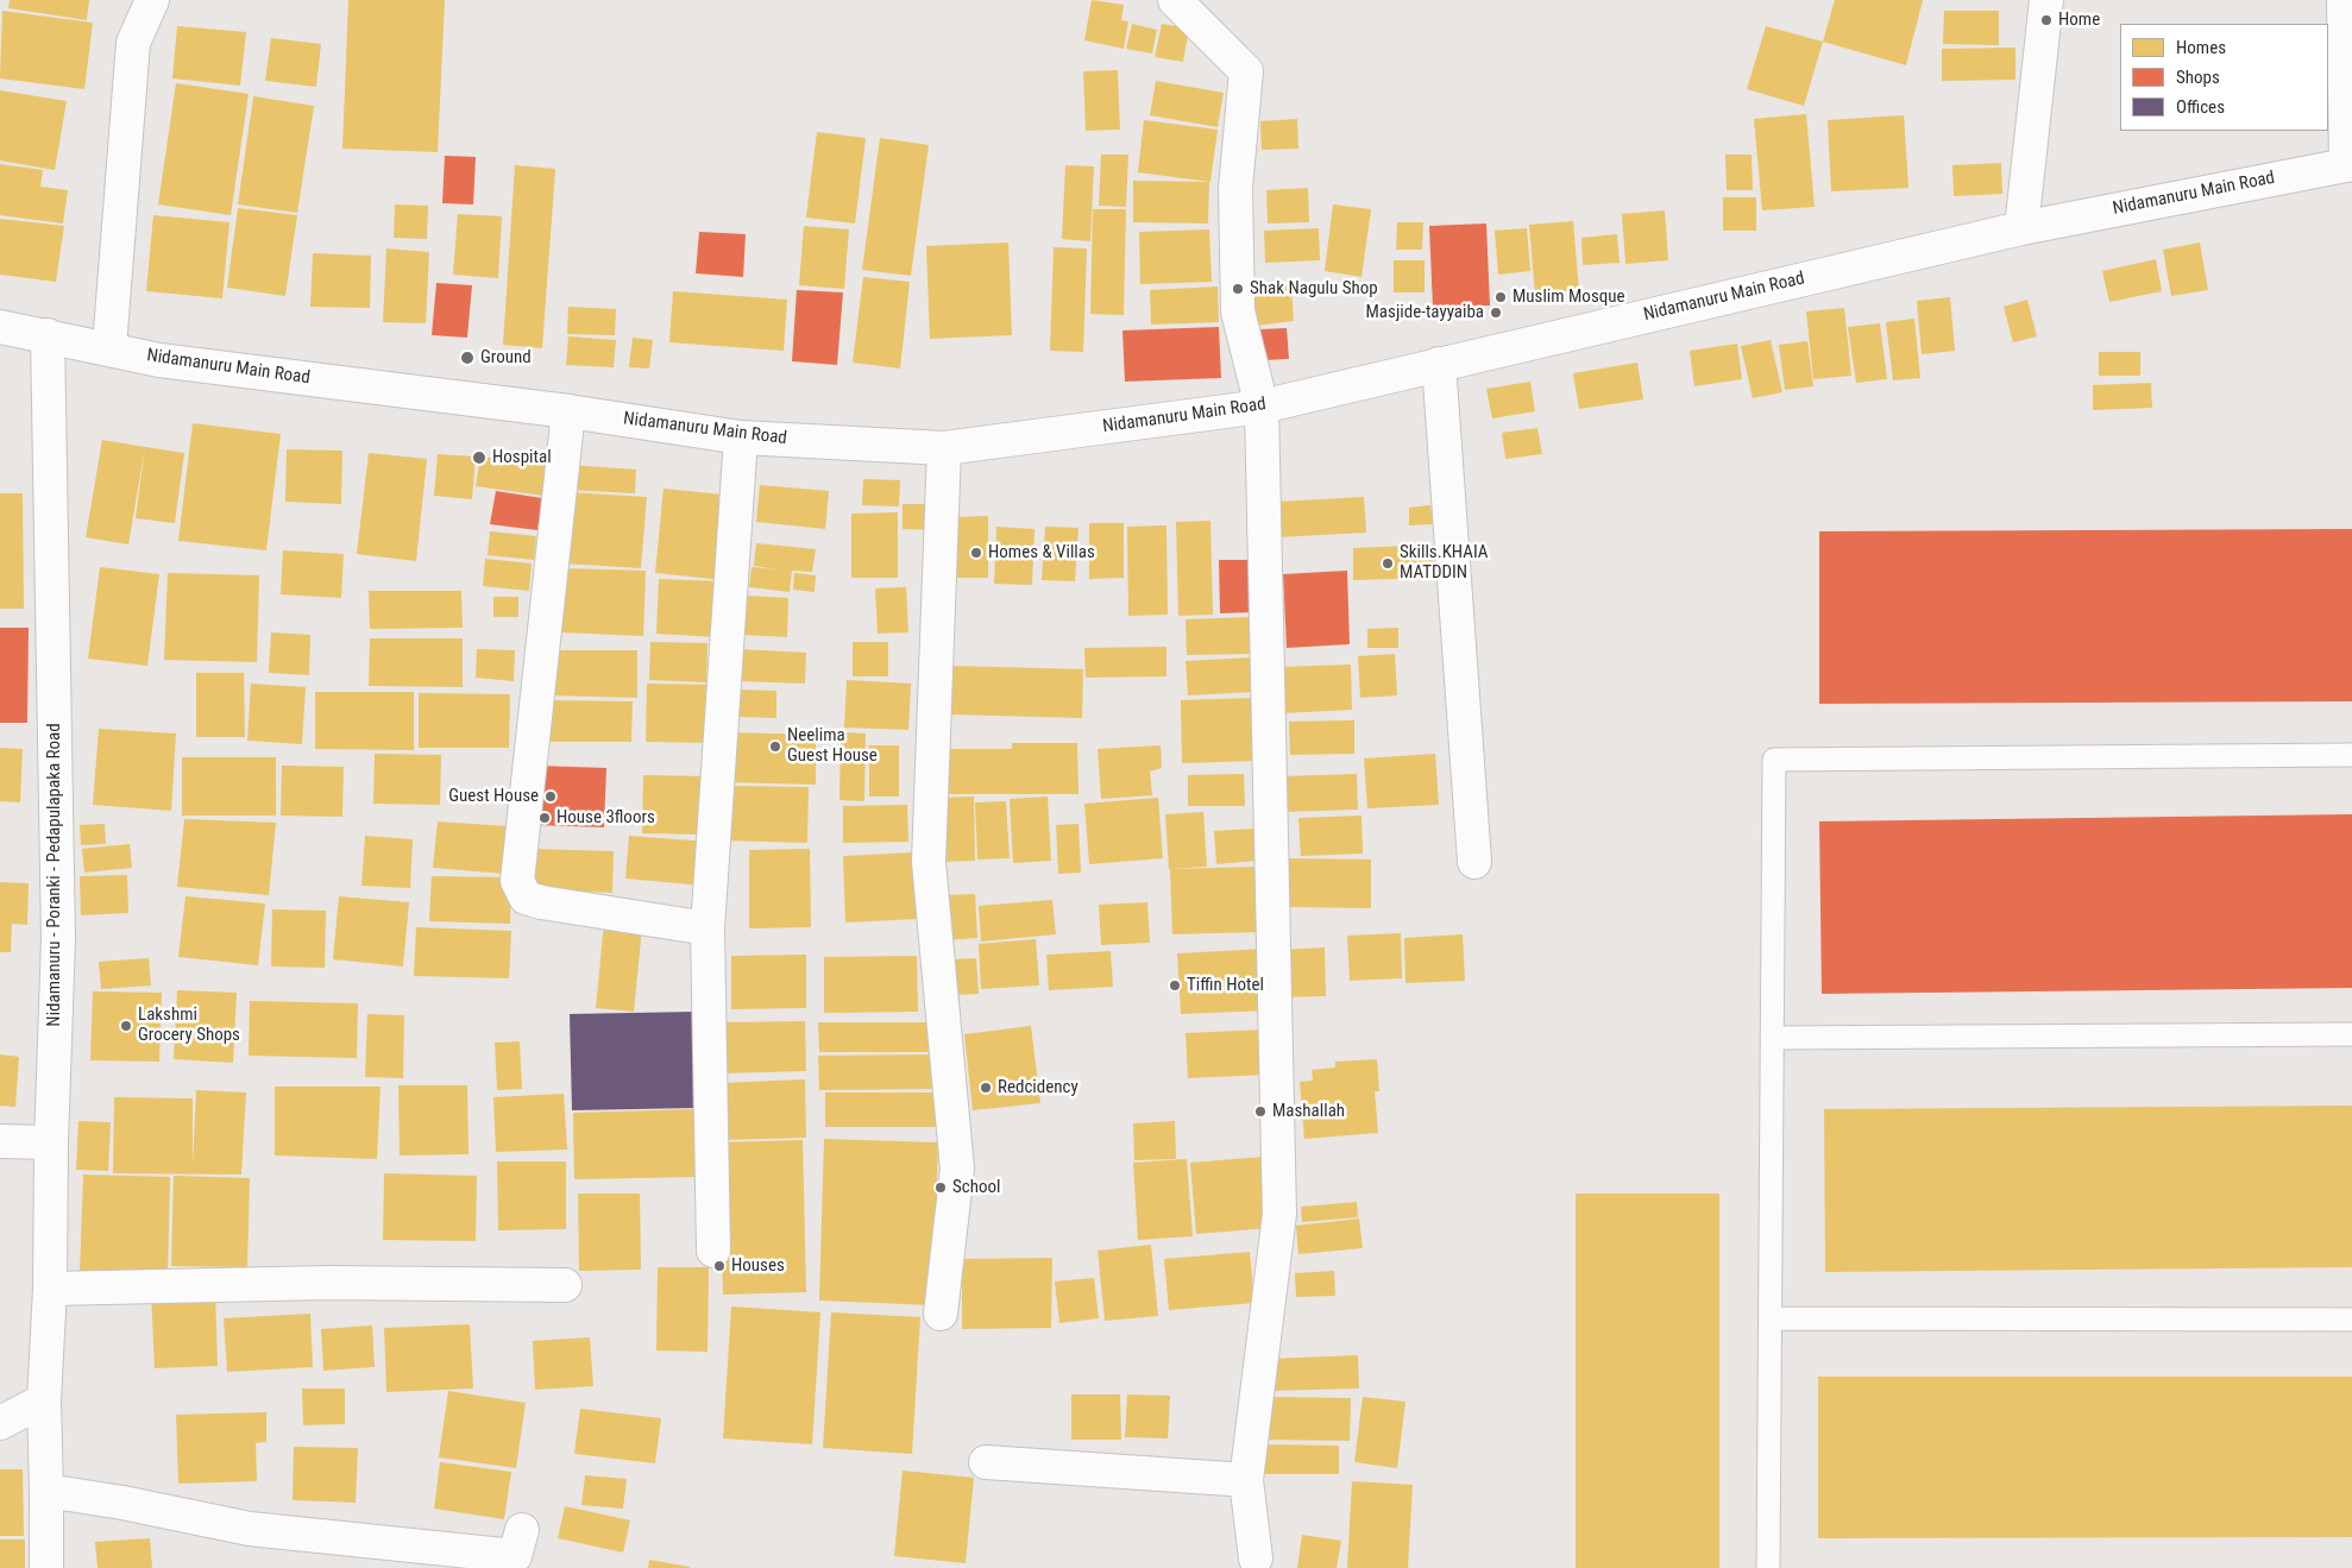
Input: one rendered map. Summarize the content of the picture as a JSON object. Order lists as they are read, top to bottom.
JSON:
{
  "streets": {
    "street": ["Nidamanuru Main Road", "Nidamanuru - Poranki - Pedapulapaka Road"]
  },
  "crossings": [
    ["Nidamanuru Main Road", "Nidamanuru - Poranki - Pedapulapaka Road"]
  ],
  "places": [
    "Home",
    "Shak Nagulu Shop",
    "Muslim Mosque",
    "Masjide-tayyaiba",
    "Ground",
    "Hospital",
    "Homes & Villas",
    "Skills.KHAIA MATDDIN",
    "Neelima Guest House",
    "Guest House",
    "House 3floors",
    "Tiffin Hotel",
    "Lakshmi Grocery Shops",
    "Redcidency",
    "Mashallah",
    "School",
    "Houses"
  ],
  "legend": ["Homes", "Shops", "Offices"]
}
